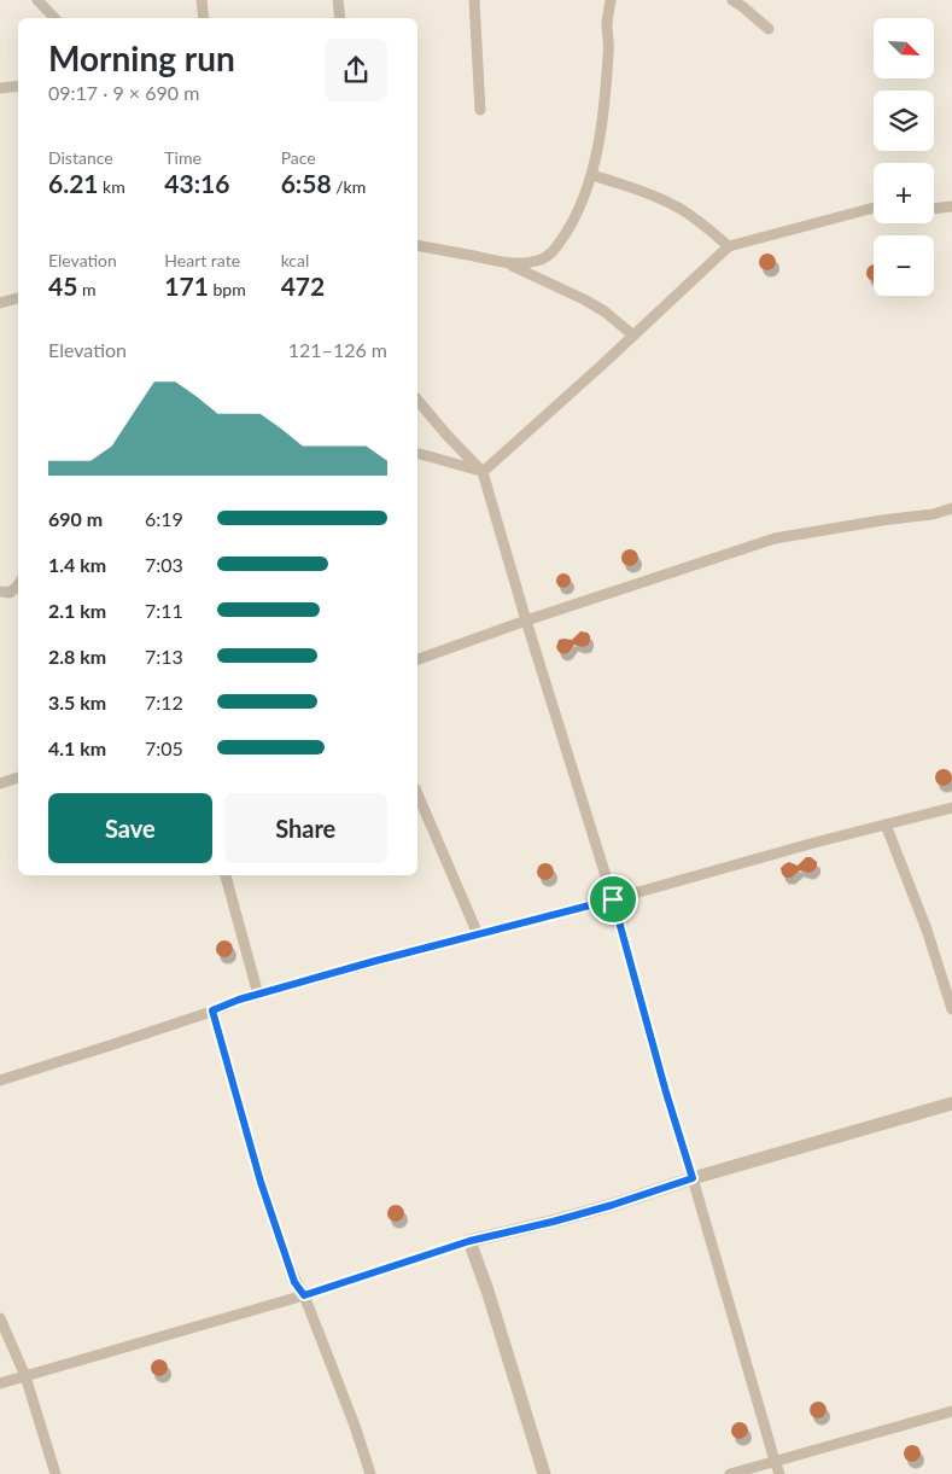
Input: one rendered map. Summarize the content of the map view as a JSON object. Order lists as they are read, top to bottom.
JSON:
{
  "north": "bottom right",
  "page": {
    "map_buttons": ["+", "−"],
    "heading": ["Morning run", "09:17 · 9 × 690 m"],
    "stats": [
      ["Distance", "6.21 km"],
      ["Time", "43:16"],
      ["Pace", "6:58 /km"],
      ["Elevation", "45 m"],
      ["Heart rate", "171 bpm"],
      ["kcal", "472"]
    ],
    "chart": ["Elevation", "121–126 m"],
    "list": [
      {
        "name": "690 m",
        "note": "6:19"
      },
      {
        "name": "1.4 km",
        "note": "7:03"
      },
      {
        "name": "2.1 km",
        "note": "7:11"
      },
      {
        "name": "2.8 km",
        "note": "7:13"
      },
      {
        "name": "3.5 km",
        "note": "7:12"
      },
      {
        "name": "4.1 km",
        "note": "7:05"
      }
    ],
    "buttons": ["Save", "Share"]
  }
}
